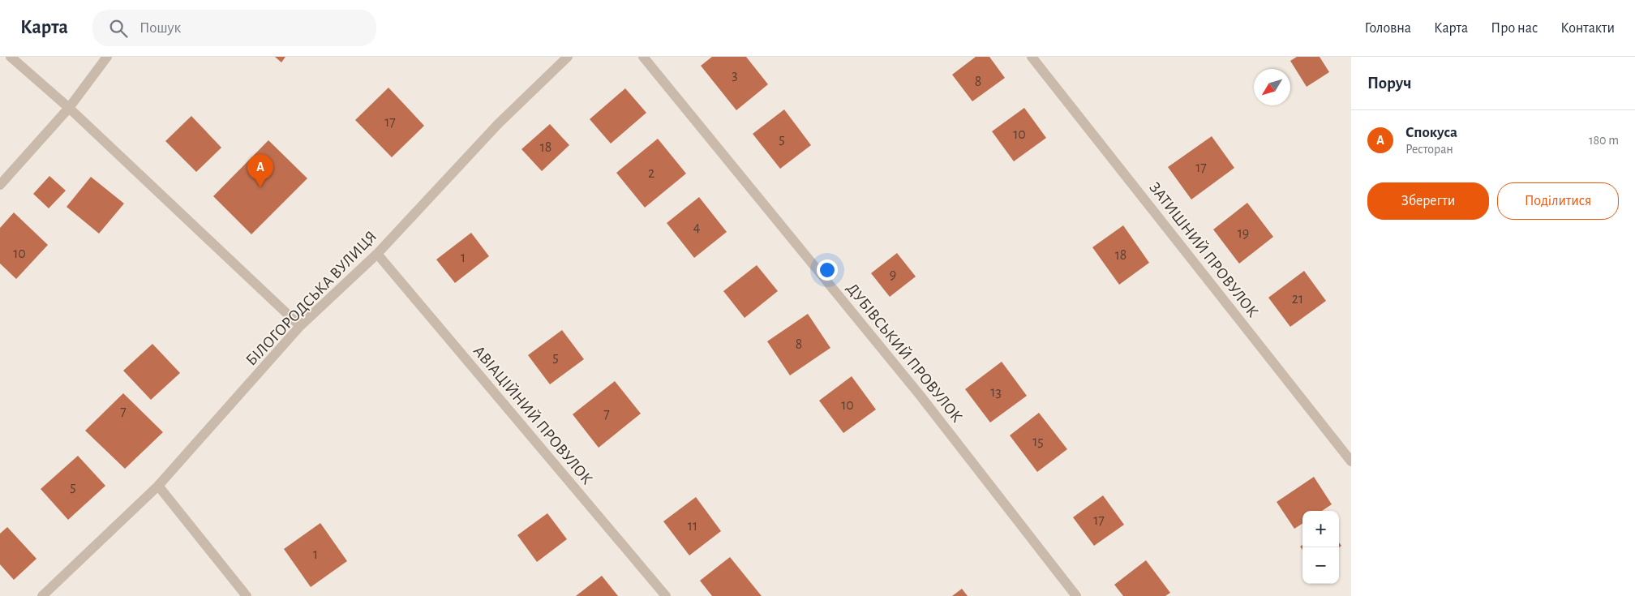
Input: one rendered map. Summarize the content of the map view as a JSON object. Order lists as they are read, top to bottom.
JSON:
{
  "streets": {
    "street": [
      "ЗАТИШНИЙ ПРОВУЛОК",
      "БІЛОГОРОДСЬКА ВУЛИЦЯ",
      "ДУБІВСЬКИЙ ПРОВУЛОК",
      "АВІАЦІЙНИЙ ПРОВУЛОК"
    ]
  },
  "crossings": [
    ["БІЛОГОРОДСЬКА ВУЛИЦЯ", "АВІАЦІЙНИЙ ПРОВУЛОК"]
  ],
  "house_numbers": [
    "3",
    "8",
    "17",
    "10",
    "5",
    "18",
    "17",
    "2",
    "4",
    "19",
    "10",
    "18",
    "1",
    "9",
    "21",
    "8",
    "5",
    "13",
    "10",
    "7",
    "7",
    "15",
    "5",
    "17",
    "11",
    "1"
  ],
  "north": "bottom left",
  "page": {
    "header": "Карта",
    "search": "Пошук",
    "nav": [
      "Головна",
      "Карта",
      "Про нас",
      "Контакти"
    ],
    "heading": "Поруч",
    "list": [
      {
        "mark": "A",
        "name": "Спокуса",
        "note": "Ресторан",
        "value": "180 m"
      }
    ],
    "pins": "A",
    "buttons": ["Зберегти", "Поділитися"],
    "map_buttons": ["+", "−"]
  }
}
